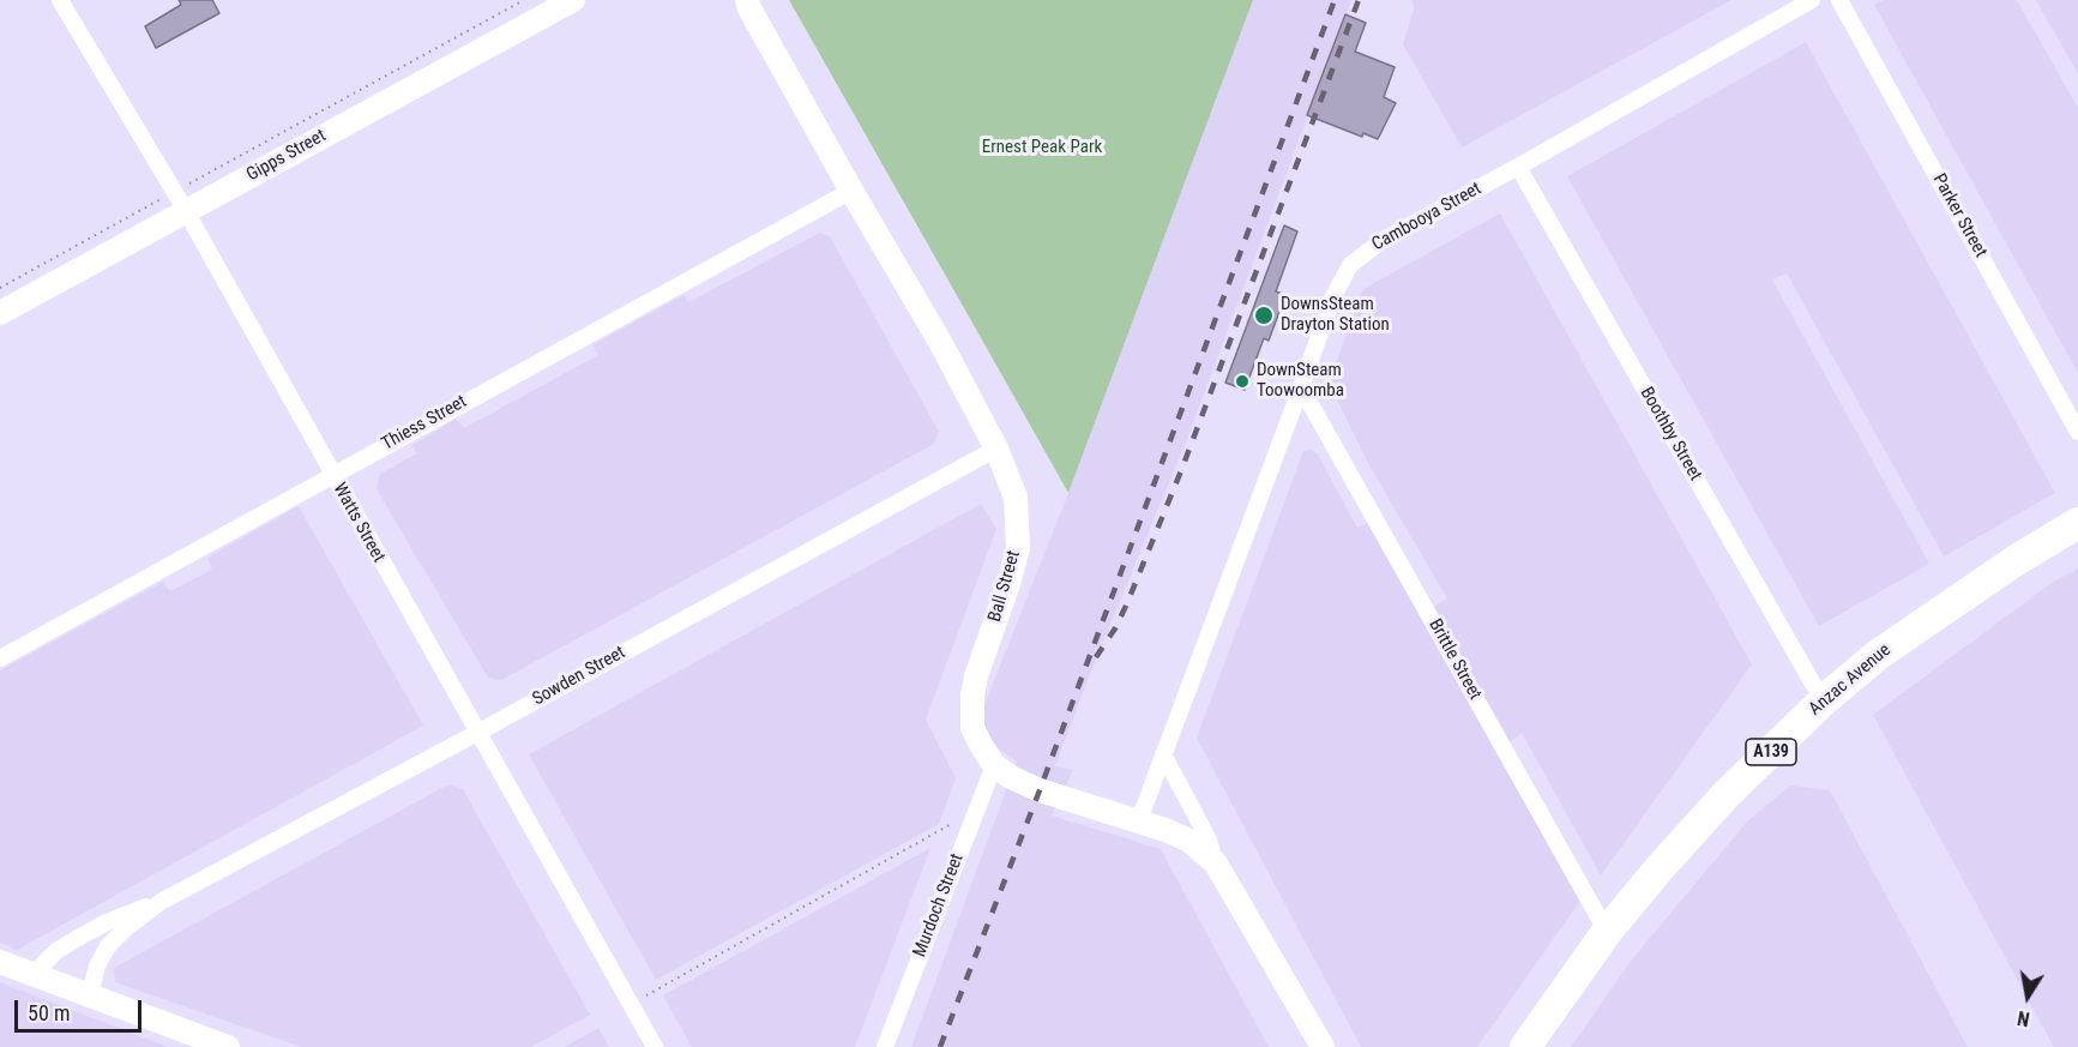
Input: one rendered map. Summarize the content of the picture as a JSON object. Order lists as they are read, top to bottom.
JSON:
{
  "streets": {
    "highway": ["Anzac Avenue", "A139"],
    "main road": ["Gipps Street", "Ball Street"],
    "street": [
      "Parker Street",
      "Cambooya Street",
      "Thiess Street",
      "Boothby Street",
      "Watts Street",
      "Brittle Street",
      "Sowden Street",
      "Murdoch Street"
    ]
  },
  "crossings": [
    ["Gipps Street", "Watts Street"],
    ["Cambooya Street", "Boothby Street"],
    ["Cambooya Street", "Ball Street"],
    ["Cambooya Street", "Brittle Street"],
    ["Thiess Street", "Watts Street"],
    ["Thiess Street", "Ball Street"],
    ["Boothby Street", "Anzac Avenue"],
    ["Watts Street", "Sowden Street"],
    ["Ball Street", "Sowden Street"],
    ["Ball Street", "Murdoch Street"],
    ["Brittle Street", "Anzac Avenue"]
  ],
  "parks": ["Ernest Peak Park"],
  "places": ["DownsSteam Drayton Station", "DownSteam Toowoomba"],
  "scale_bar": "50 m",
  "north": "bottom"
}
